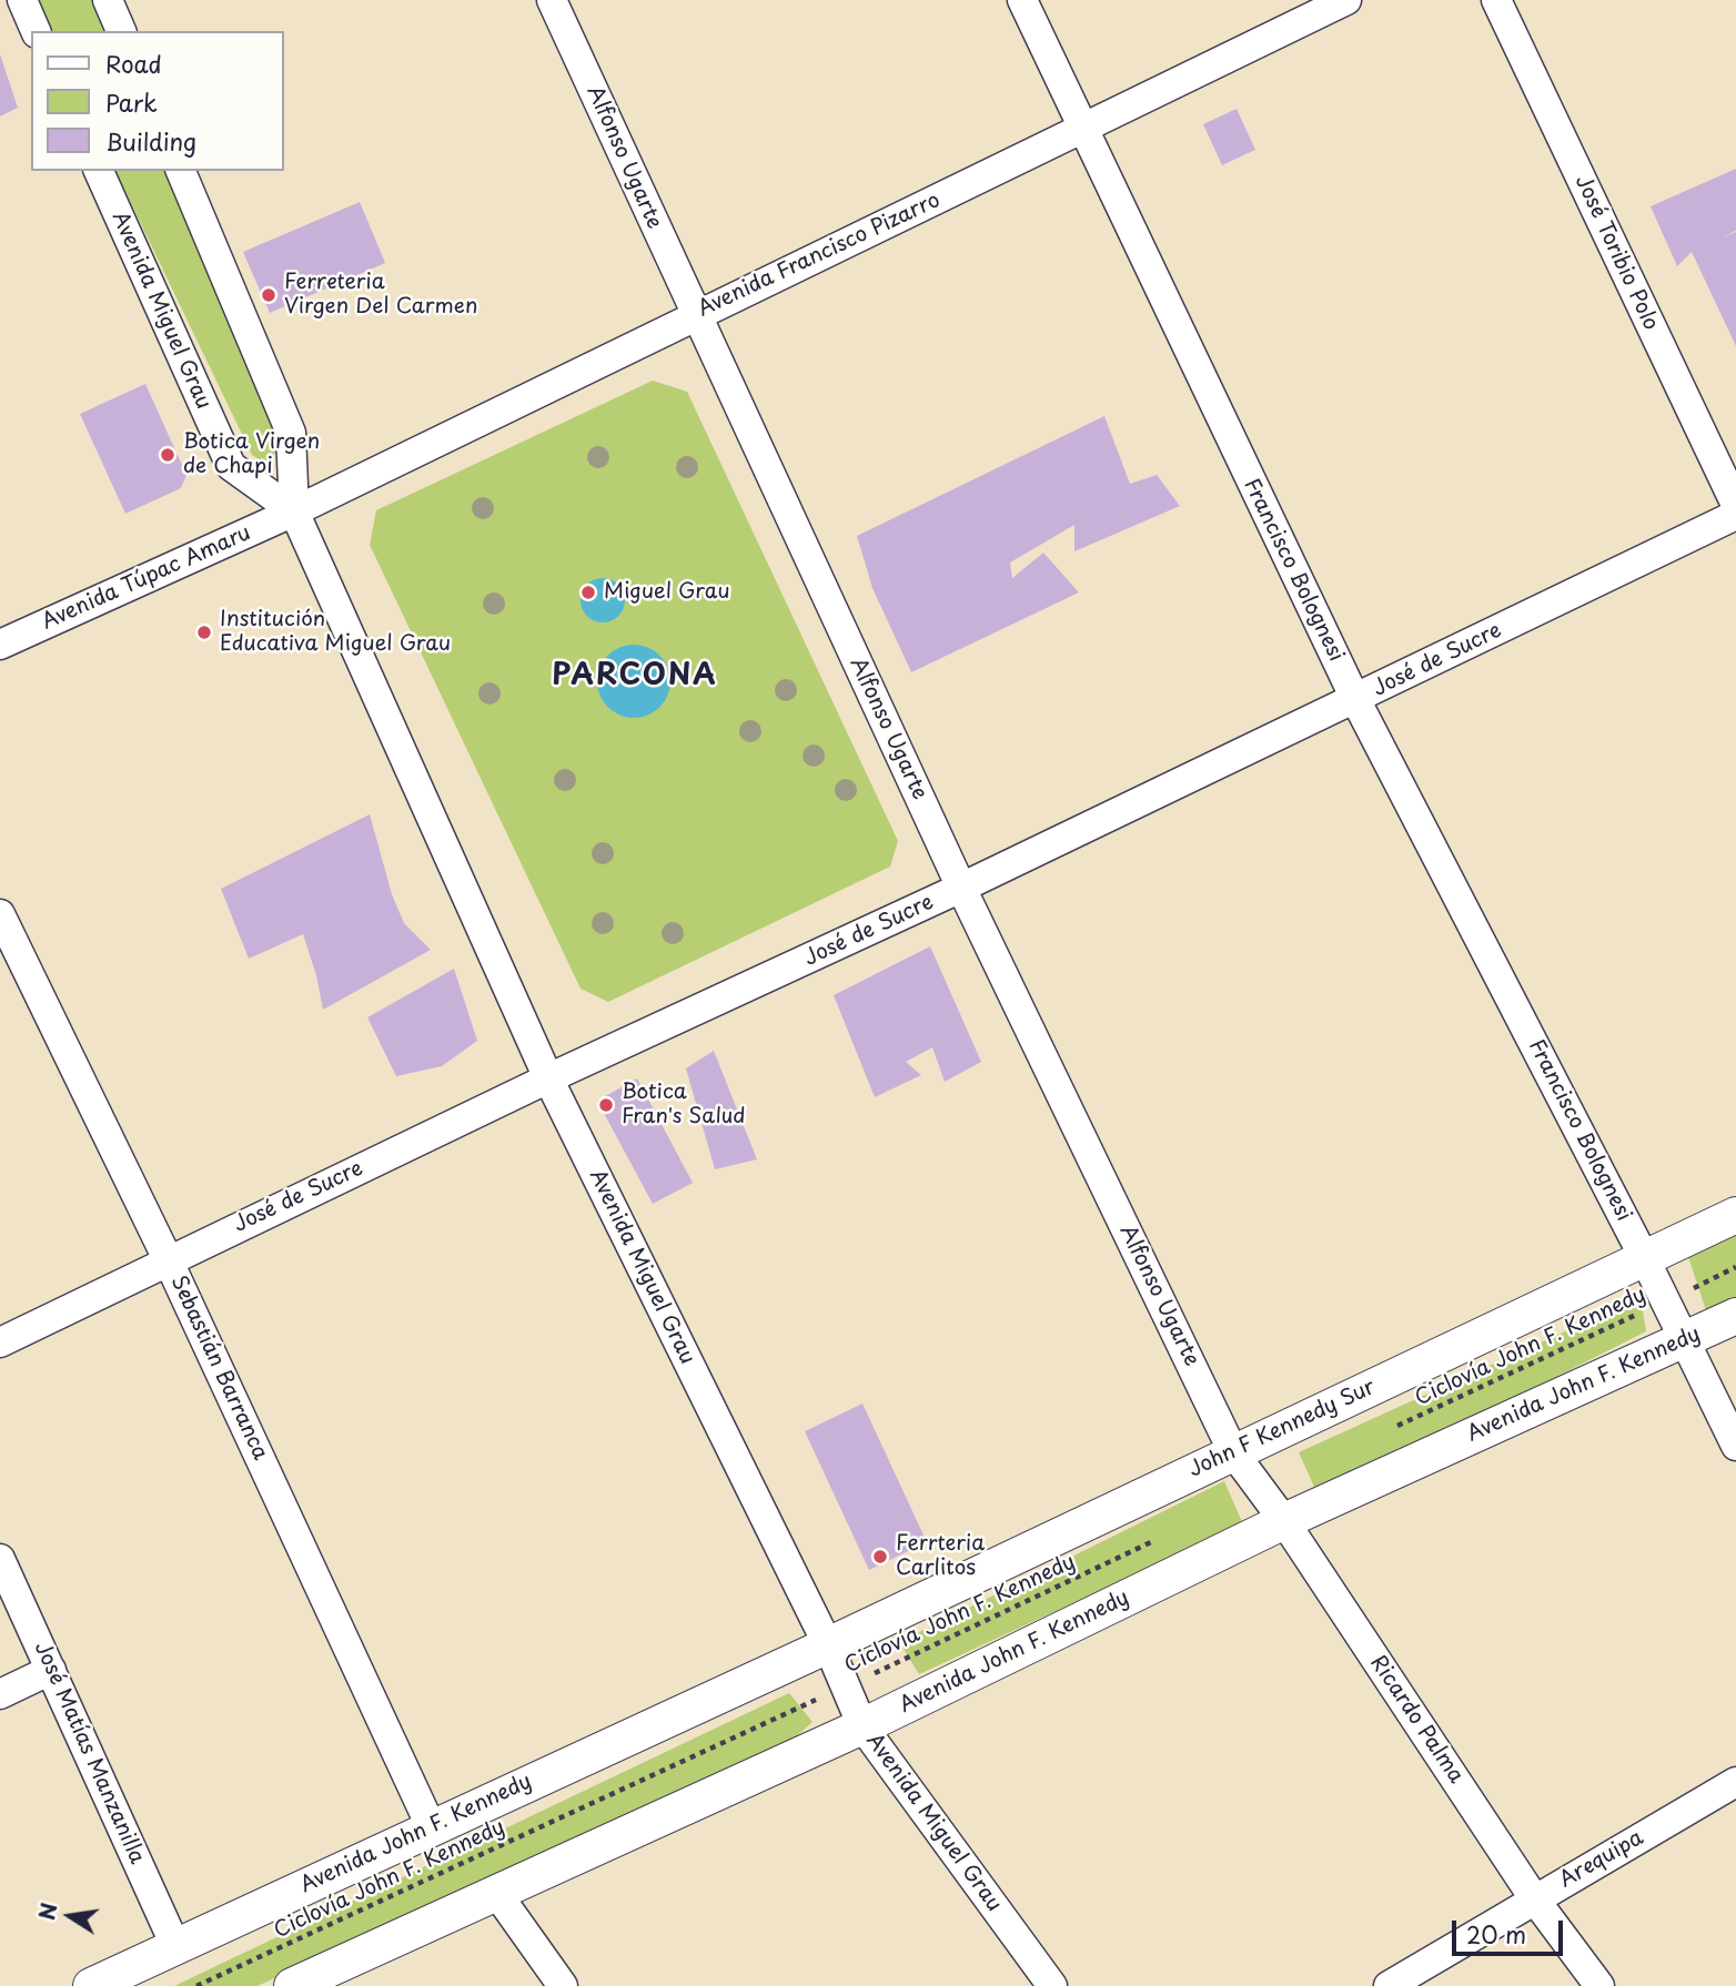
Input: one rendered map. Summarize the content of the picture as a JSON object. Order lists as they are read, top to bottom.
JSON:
{
  "streets": {
    "street": [
      "Alfonso Ugarte",
      "José Toribio Polo",
      "Avenida Francisco Pizarro",
      "Avenida Miguel Grau",
      "Francisco Bolognesi",
      "Avenida Túpac Amaru",
      "José de Sucre",
      "Sebastián Barranca",
      "Avenida John F. Kennedy",
      "John F Kennedy Sur",
      "Ricardo Palma",
      "José Matías Manzanilla",
      "Arequipa"
    ],
    "path": ["Ciclovía John F. Kennedy"]
  },
  "crossings": [
    ["Alfonso Ugarte", "Avenida Francisco Pizarro"],
    ["Alfonso Ugarte", "José de Sucre"],
    ["Alfonso Ugarte", "John F Kennedy Sur"],
    ["Alfonso Ugarte", "Ricardo Palma"],
    ["Avenida Francisco Pizarro", "Avenida Miguel Grau"],
    ["Avenida Francisco Pizarro", "Francisco Bolognesi"],
    ["Avenida Francisco Pizarro", "Avenida Túpac Amaru"],
    ["Avenida Miguel Grau", "Avenida Túpac Amaru"],
    ["Avenida Miguel Grau", "José de Sucre"],
    ["Avenida Miguel Grau", "Ciclovía John F. Kennedy"],
    ["Avenida Miguel Grau", "Avenida John F. Kennedy"],
    ["Avenida Miguel Grau", "John F Kennedy Sur"],
    ["Francisco Bolognesi", "José de Sucre"],
    ["Francisco Bolognesi", "Ciclovía John F. Kennedy"],
    ["Francisco Bolognesi", "Avenida John F. Kennedy"],
    ["Francisco Bolognesi", "John F Kennedy Sur"],
    ["José de Sucre", "Sebastián Barranca"],
    ["Sebastián Barranca", "Avenida John F. Kennedy"],
    ["Avenida John F. Kennedy", "John F Kennedy Sur"],
    ["Avenida John F. Kennedy", "Ricardo Palma"],
    ["Avenida John F. Kennedy", "José Matías Manzanilla"],
    ["John F Kennedy Sur", "Ricardo Palma"],
    ["Ricardo Palma", "Arequipa"]
  ],
  "districts": ["PARCONA"],
  "places": [
    "Ferreteria Virgen Del Carmen",
    "Botica Virgen de Chapi",
    "Miguel Grau",
    "Institución Educativa Miguel Grau",
    "Botica Fran's Salud",
    "Ferrteria Carlitos"
  ],
  "legend": ["Road", "Park", "Building"],
  "scale_bar": "20 m",
  "north": "left"
}
